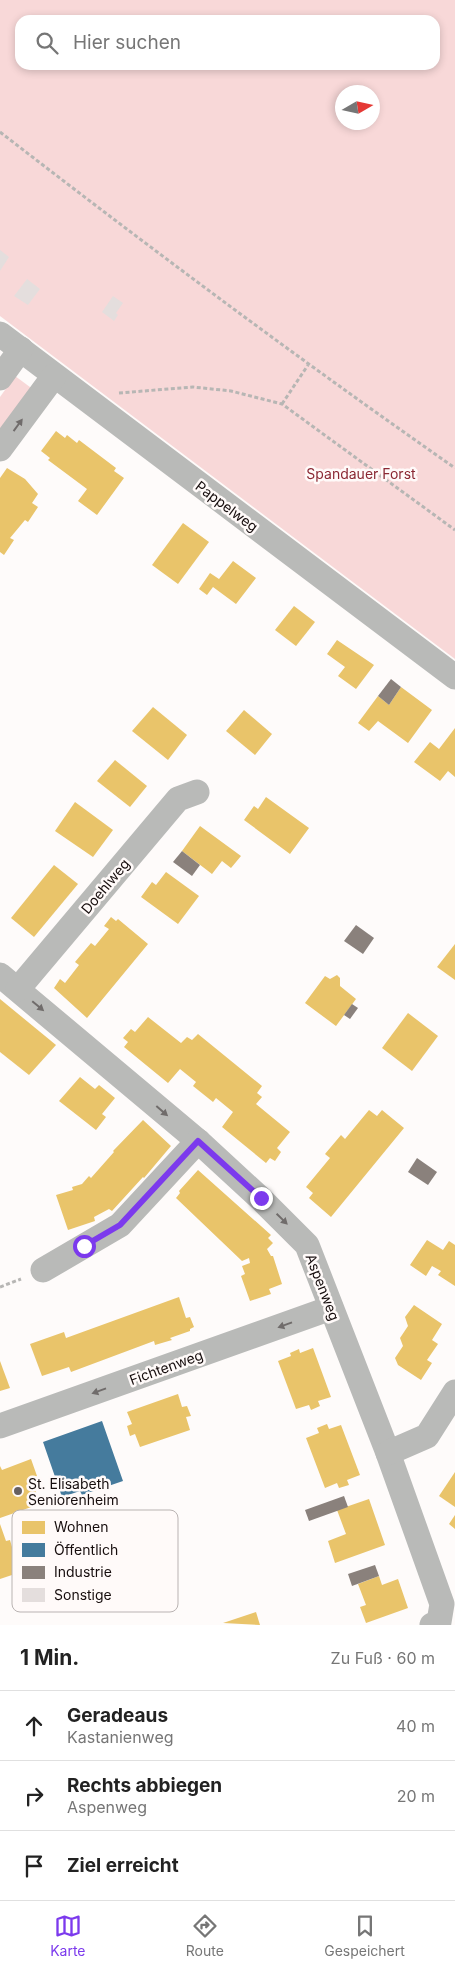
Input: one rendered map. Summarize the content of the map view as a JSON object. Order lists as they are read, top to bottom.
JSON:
{
  "streets": {
    "street": [
      "Pappelweg",
      "Doehlweg",
      "Aspenweg",
      "Fichtenweg"
    ]
  },
  "crossings": [
    ["Doehlweg", "Aspenweg"],
    ["Aspenweg", "Fichtenweg"]
  ],
  "one_way": ["Aspenweg"],
  "parks": ["Spandauer Forst"],
  "places": ["St. Elisabeth Seniorenheim"],
  "legend": [
    "Wohnen",
    "Öffentlich",
    "Industrie",
    "Sonstige"
  ],
  "north": "right",
  "page": {
    "search": "Hier suchen",
    "heading": ["1 Min.", "Zu Fuß · 60 m"],
    "list": [
      ["Geradeaus", "Kastanienweg", "40 m"],
      ["Rechts abbiegen", "Aspenweg", "20 m"],
      "Ziel erreicht"
    ],
    "nav": ["Karte", "Route", "Gespeichert"]
  }
}
